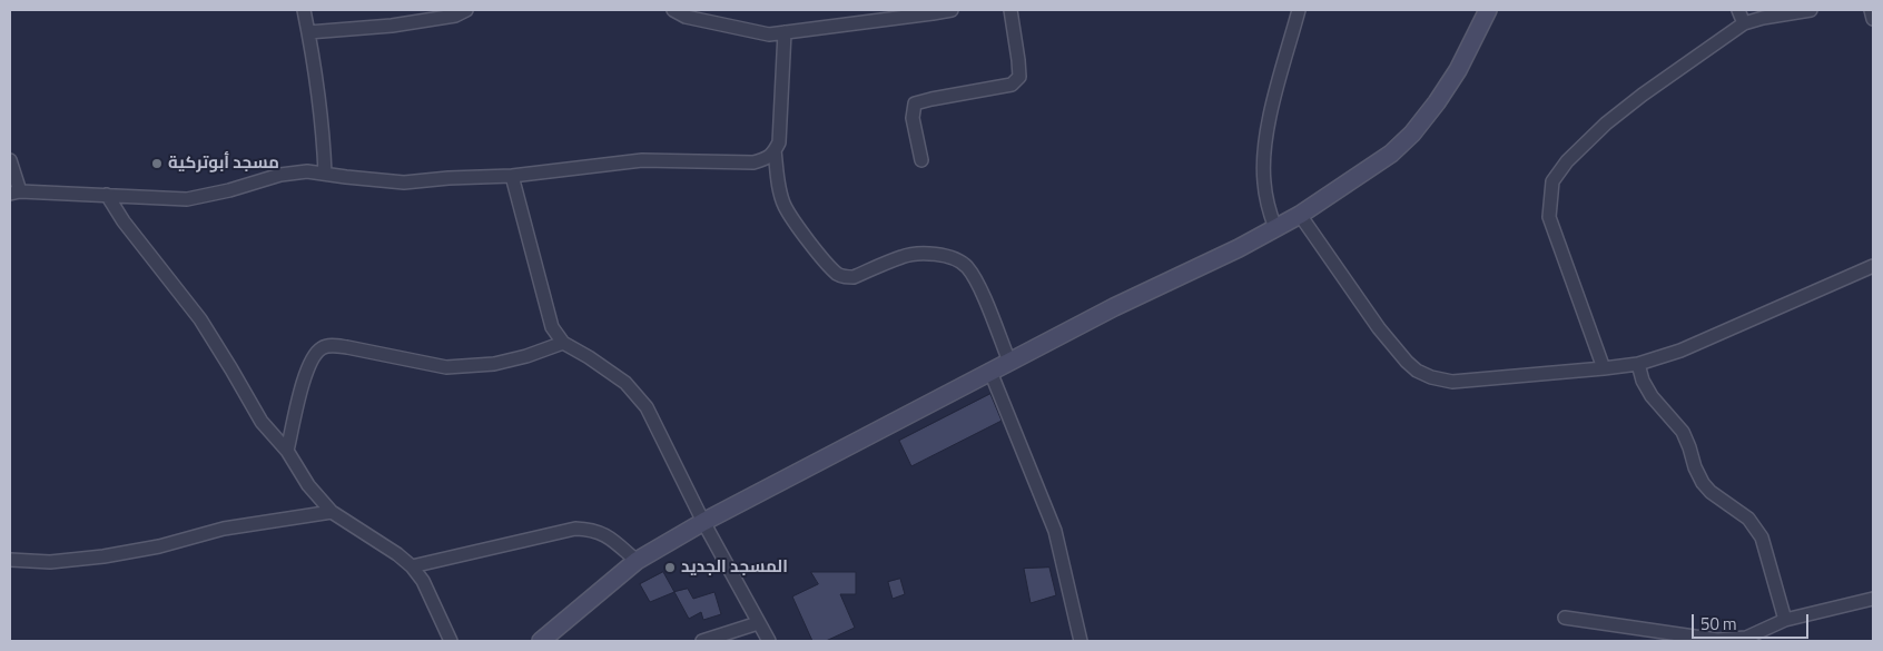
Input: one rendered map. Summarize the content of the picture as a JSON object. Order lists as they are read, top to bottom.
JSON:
{
  "places": ["مسجد أبوتركية", "المسجد الجديد"],
  "scale_bar": "50 m"
}
